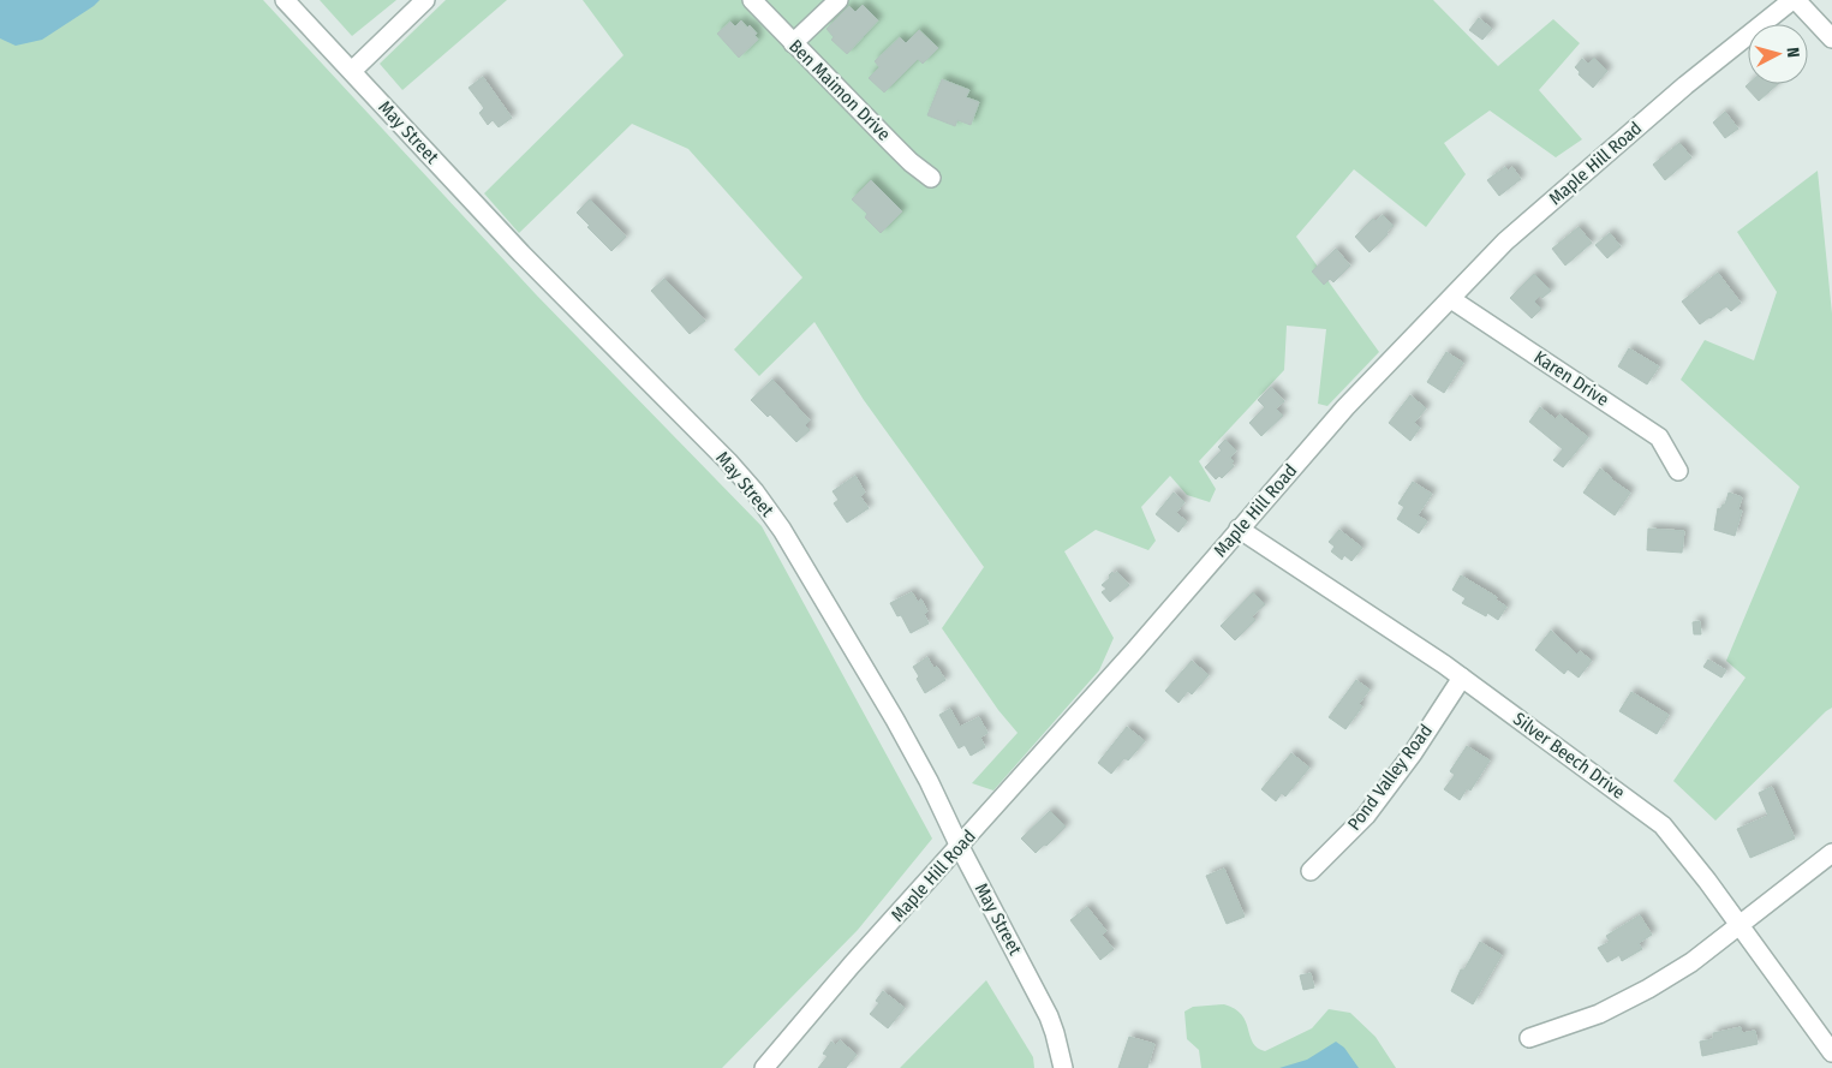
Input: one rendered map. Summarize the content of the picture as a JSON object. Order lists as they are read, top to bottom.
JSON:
{
  "streets": {
    "street": [
      "Ben Maimon Drive",
      "May Street",
      "Maple Hill Road",
      "Karen Drive",
      "Silver Beech Drive",
      "Pond Valley Road"
    ]
  },
  "crossings": [
    ["May Street", "Maple Hill Road"],
    ["Maple Hill Road", "Karen Drive"],
    ["Maple Hill Road", "Silver Beech Drive"],
    ["Silver Beech Drive", "Pond Valley Road"]
  ],
  "north": "right"
}
